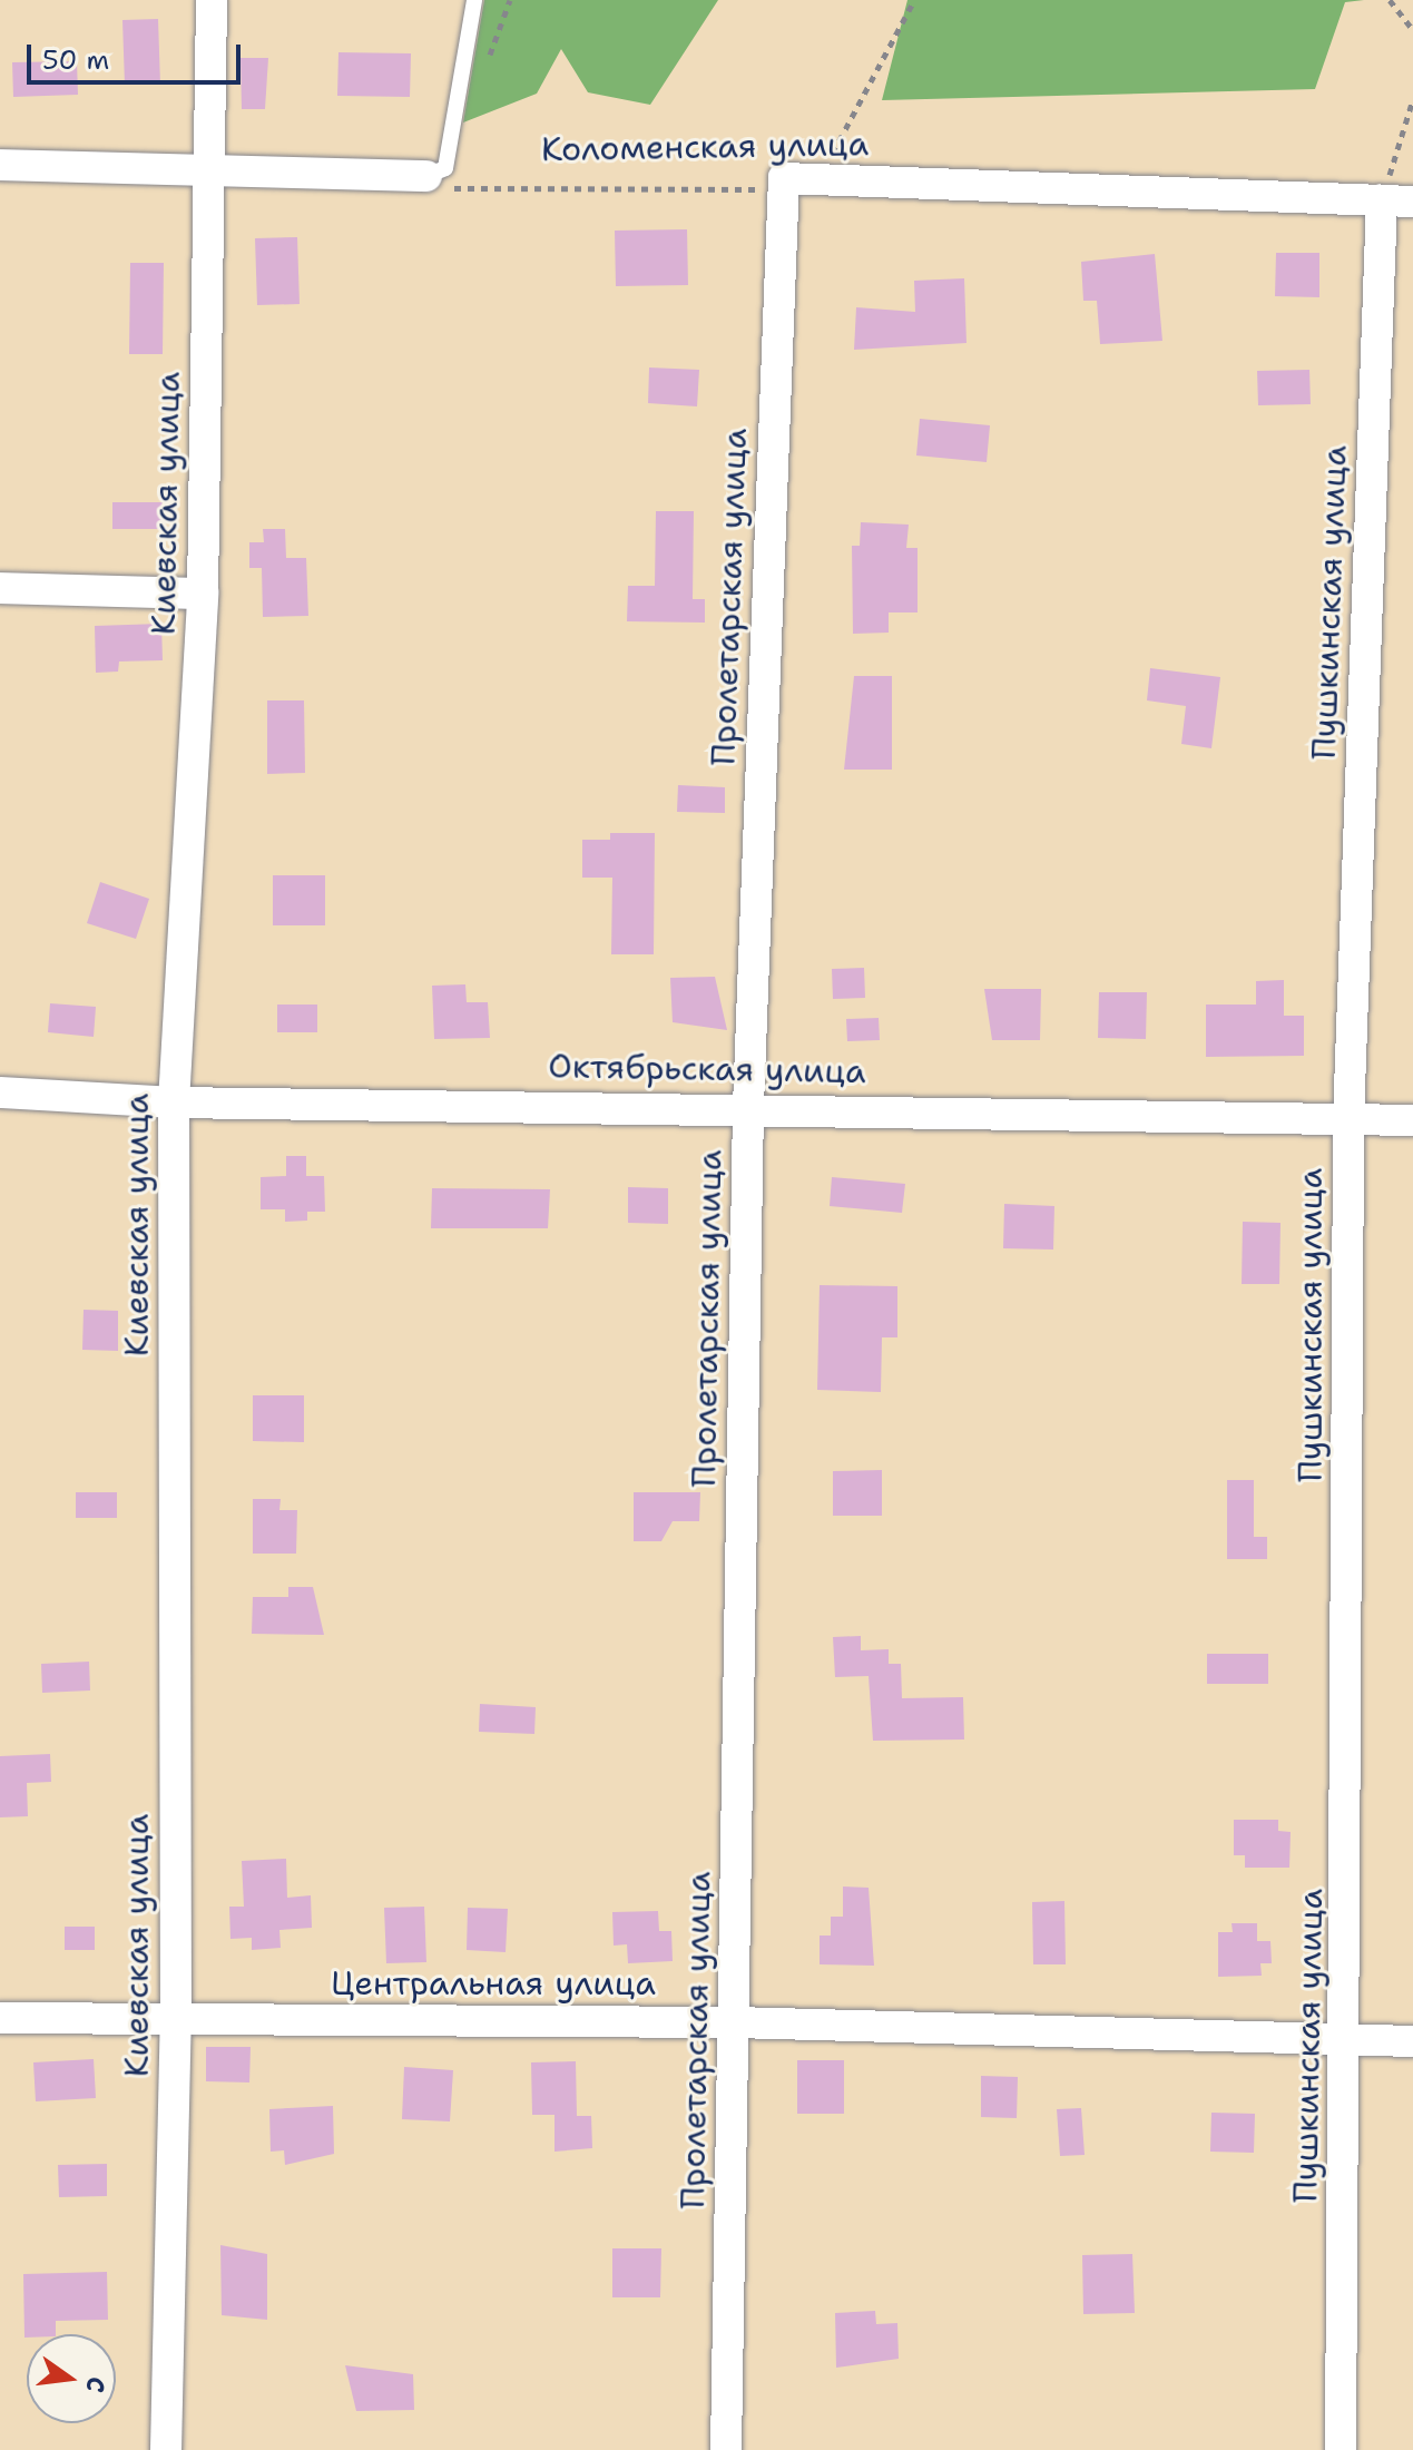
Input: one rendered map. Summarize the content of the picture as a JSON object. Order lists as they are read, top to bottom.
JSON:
{
  "streets": {
    "street": [
      "Коломенская улица",
      "Киевская улица",
      "Пролетарская улица",
      "Пушкинская улица",
      "Октябрьская улица",
      "Центральная улица"
    ]
  },
  "crossings": [
    ["Коломенская улица", "Пролетарская улица"],
    ["Коломенская улица", "Пушкинская улица"],
    ["Киевская улица", "Октябрьская улица"],
    ["Киевская улица", "Центральная улица"],
    ["Пролетарская улица", "Октябрьская улица"],
    ["Пролетарская улица", "Центральная улица"],
    ["Пушкинская улица", "Октябрьская улица"],
    ["Пушкинская улица", "Центральная улица"]
  ],
  "scale_bar": "50 m",
  "north": "right"
}
